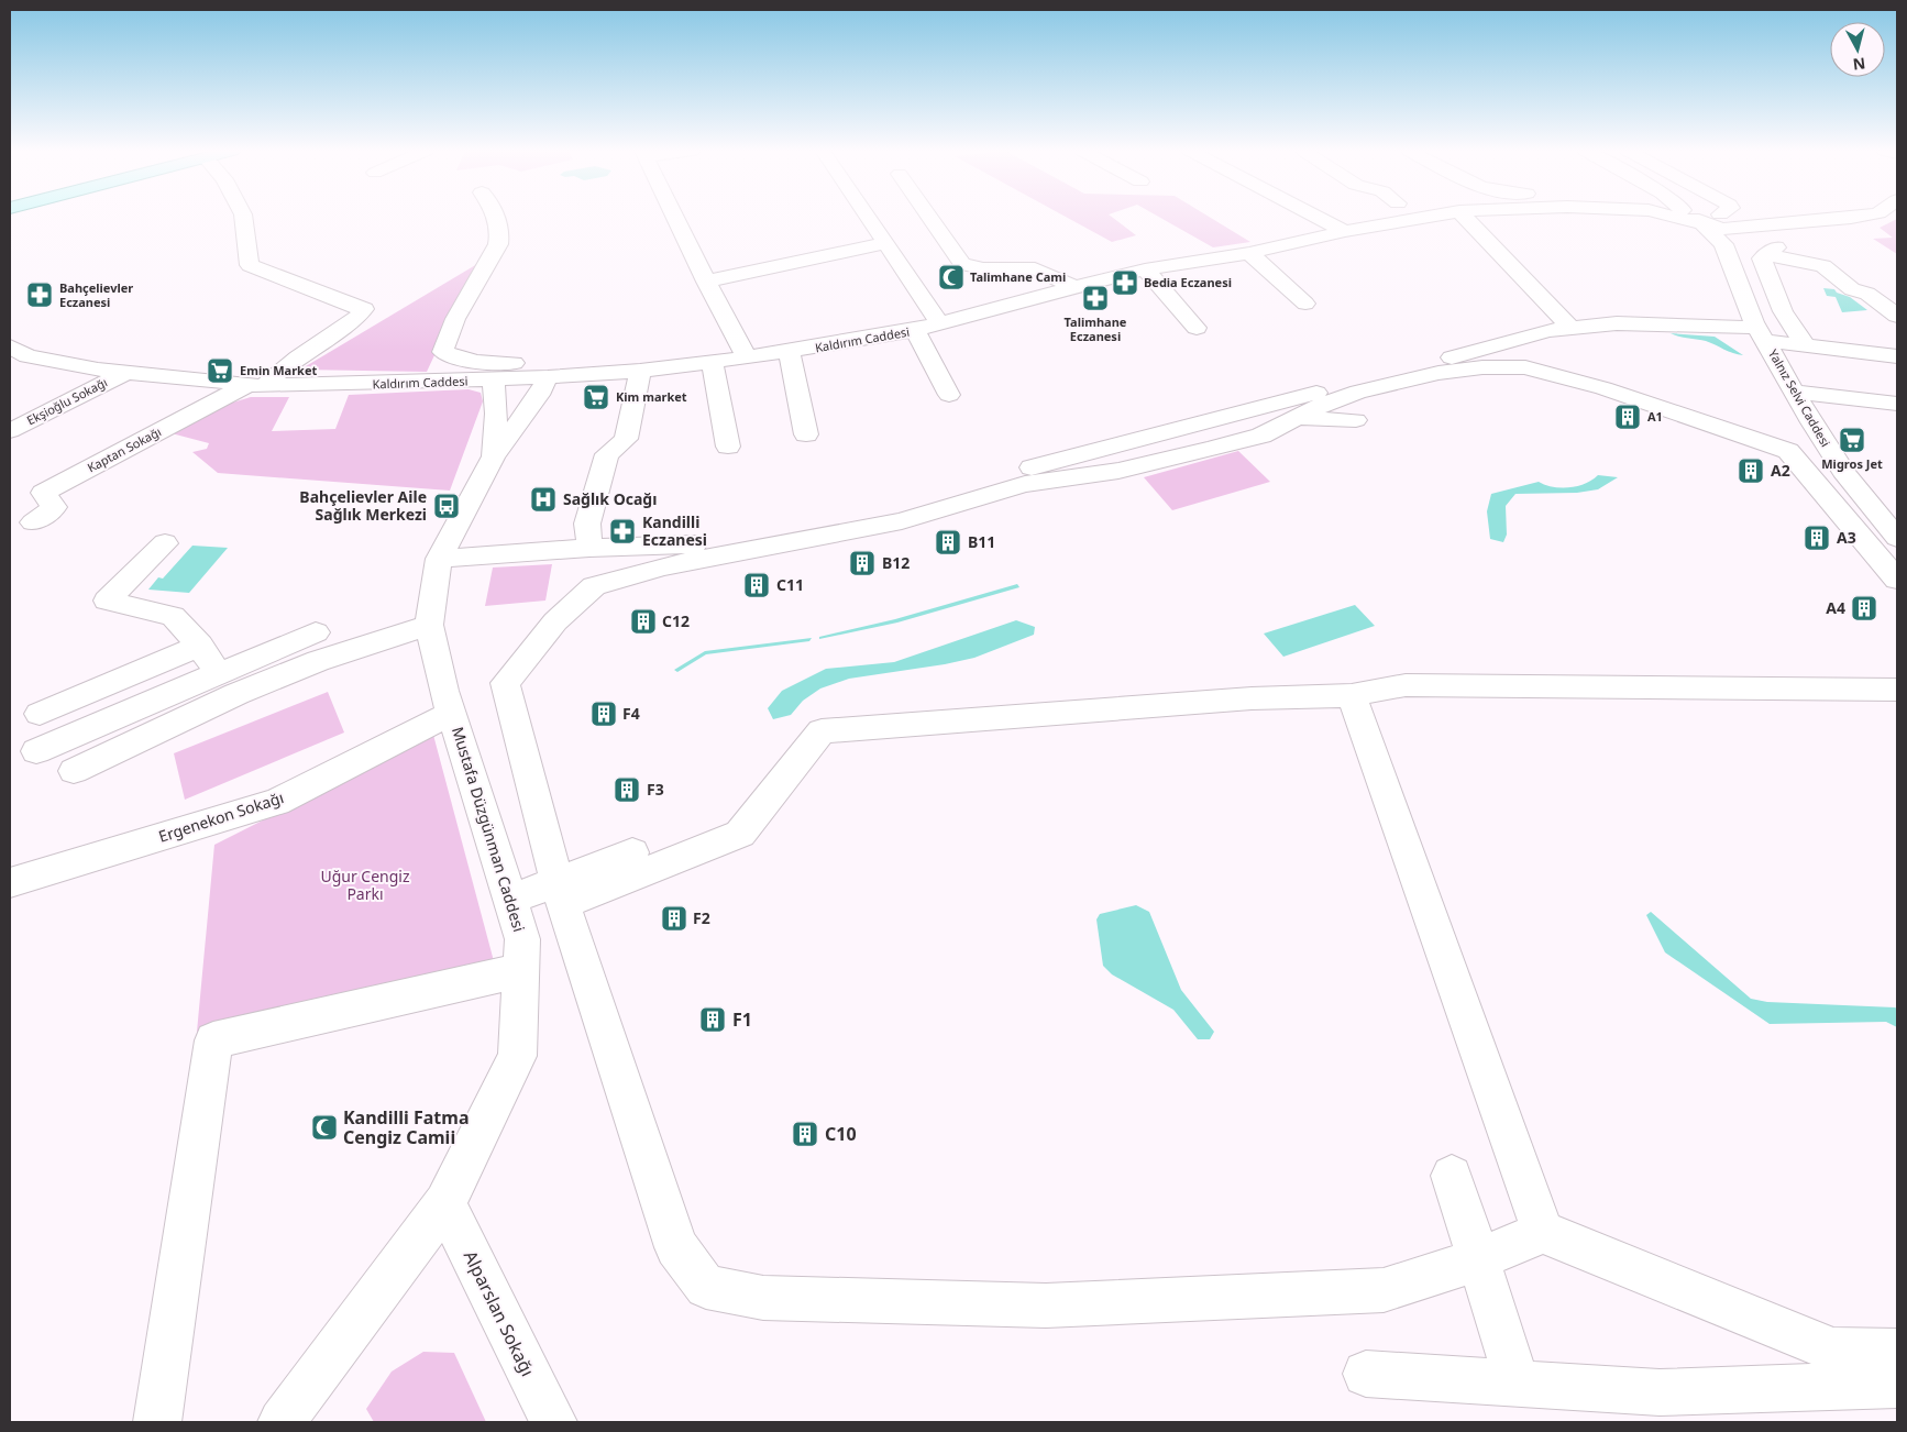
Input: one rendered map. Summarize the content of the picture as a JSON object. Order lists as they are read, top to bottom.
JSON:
{
  "streets": {
    "street": [
      "Kaldırım Caddesi",
      "Yalnız Selvi Caddesi",
      "Ekşioğlu Sokağı",
      "Kaptan Sokağı",
      "Ergenekon Sokağı",
      "Mustafa Düzgünman Caddesi",
      "Alparslan Sokağı"
    ]
  },
  "crossings": [
    ["Kaldırım Caddesi", "Yalnız Selvi Caddesi"],
    ["Kaldırım Caddesi", "Ekşioğlu Sokağı"],
    ["Kaldırım Caddesi", "Kaptan Sokağı"],
    ["Kaldırım Caddesi", "Mustafa Düzgünman Caddesi"],
    ["Ergenekon Sokağı", "Mustafa Düzgünman Caddesi"],
    ["Mustafa Düzgünman Caddesi", "Alparslan Sokağı"]
  ],
  "parks": ["Uğur Cengiz Parkı"],
  "places": {
    "mosque": ["Talimhane Cami", "Kandilli Fatma Cengiz Camii"],
    "pharmacy": [
      "Bedia Eczanesi",
      "Bahçelievler Eczanesi",
      "Talimhane Eczanesi",
      "Kandilli Eczanesi"
    ],
    "supermarket": ["Emin Market", "Kim market", "Migros Jet"],
    "building": [
      "A1",
      "A2",
      "A3",
      "B11",
      "B12",
      "C11",
      "A4",
      "C12",
      "F4",
      "F3",
      "F2",
      "F1",
      "C10"
    ],
    "hospital": ["Sağlık Ocağı"],
    "bus stop": ["Bahçelievler Aile Sağlık Merkezi"]
  },
  "north": "bottom"
}
